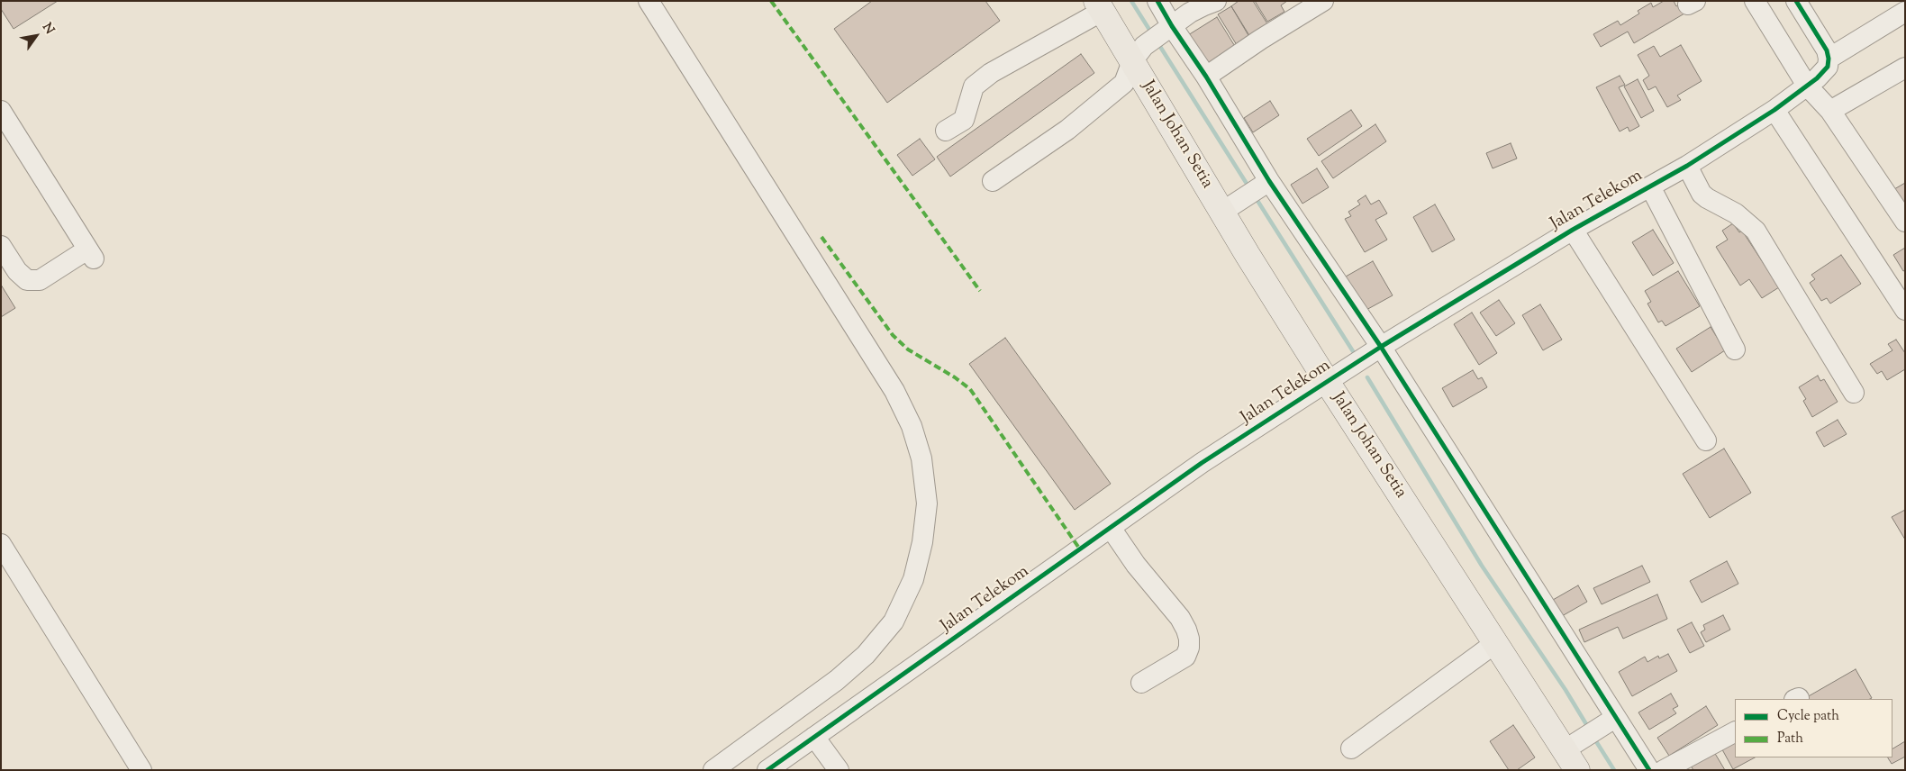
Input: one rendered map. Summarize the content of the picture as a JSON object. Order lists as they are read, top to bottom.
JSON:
{
  "streets": {
    "main road": ["Jalan Johan Setia"],
    "street": ["Jalan Telekom"]
  },
  "crossings": [
    ["Jalan Johan Setia", "Jalan Telekom"]
  ],
  "legend": ["Cycle path", "Path"],
  "north": "top right"
}
